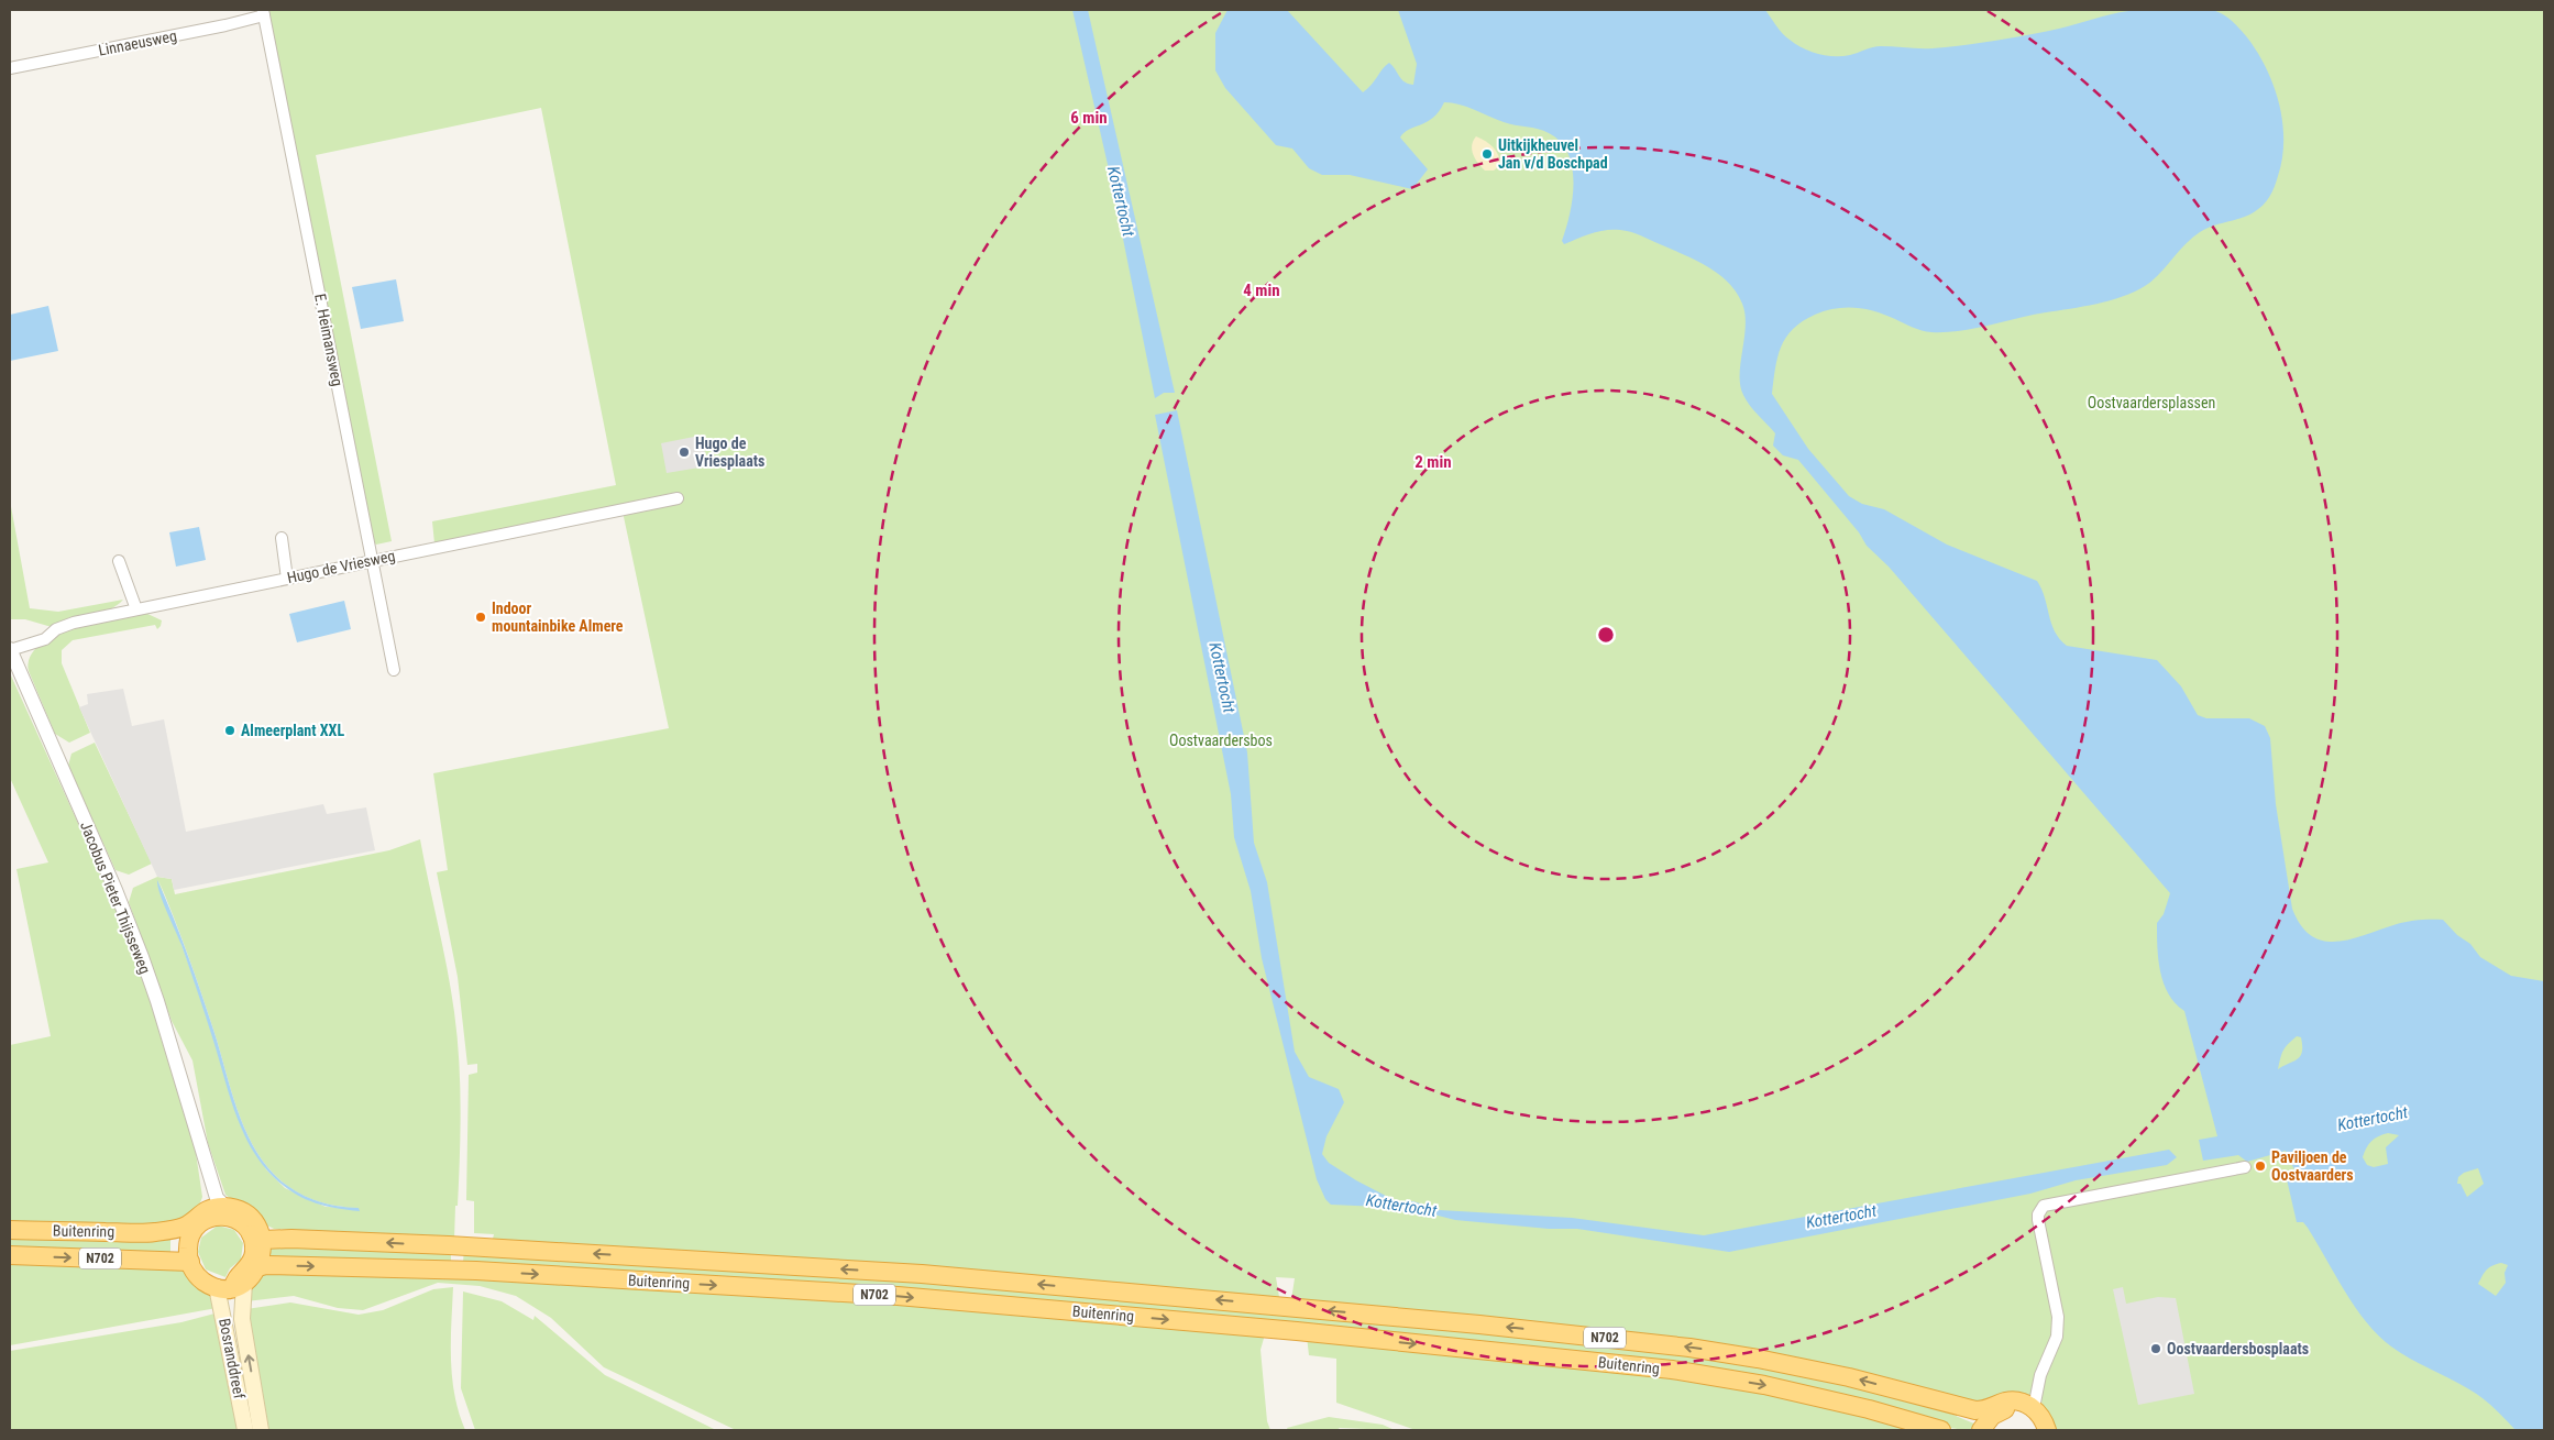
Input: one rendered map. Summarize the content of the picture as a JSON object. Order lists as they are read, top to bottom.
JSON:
{
  "streets": {
    "highway": ["Buitenring", "N702"],
    "main road": ["Bosranddreef"],
    "street": [
      "Linnaeusweg",
      "E. Heimansweg",
      "Hugo de Vriesweg",
      "Jacobus Pieter Thijsseweg"
    ]
  },
  "crossings": [
    ["Linnaeusweg", "E. Heimansweg"],
    ["E. Heimansweg", "Hugo de Vriesweg"],
    ["Hugo de Vriesweg", "Jacobus Pieter Thijsseweg"],
    ["Jacobus Pieter Thijsseweg", "Buitenring"],
    ["Jacobus Pieter Thijsseweg", "N702"],
    ["Jacobus Pieter Thijsseweg", "Bosranddreef"],
    ["Buitenring", "N702"],
    ["Buitenring", "Bosranddreef"],
    ["N702", "Bosranddreef"]
  ],
  "water": ["Kottertocht"],
  "parks": ["Oostvaardersplassen", "Oostvaardersbos"],
  "places": [
    "Uitkijkheuvel Jan v/d Boschpad",
    "Hugo de Vriesplaats",
    "Indoor mountainbike Almere",
    "Almeerplant XXL",
    "Paviljoen de Oostvaarders",
    "Oostvaardersbosplaats"
  ],
  "rings": ["6 min", "4 min", "2 min"]
}
